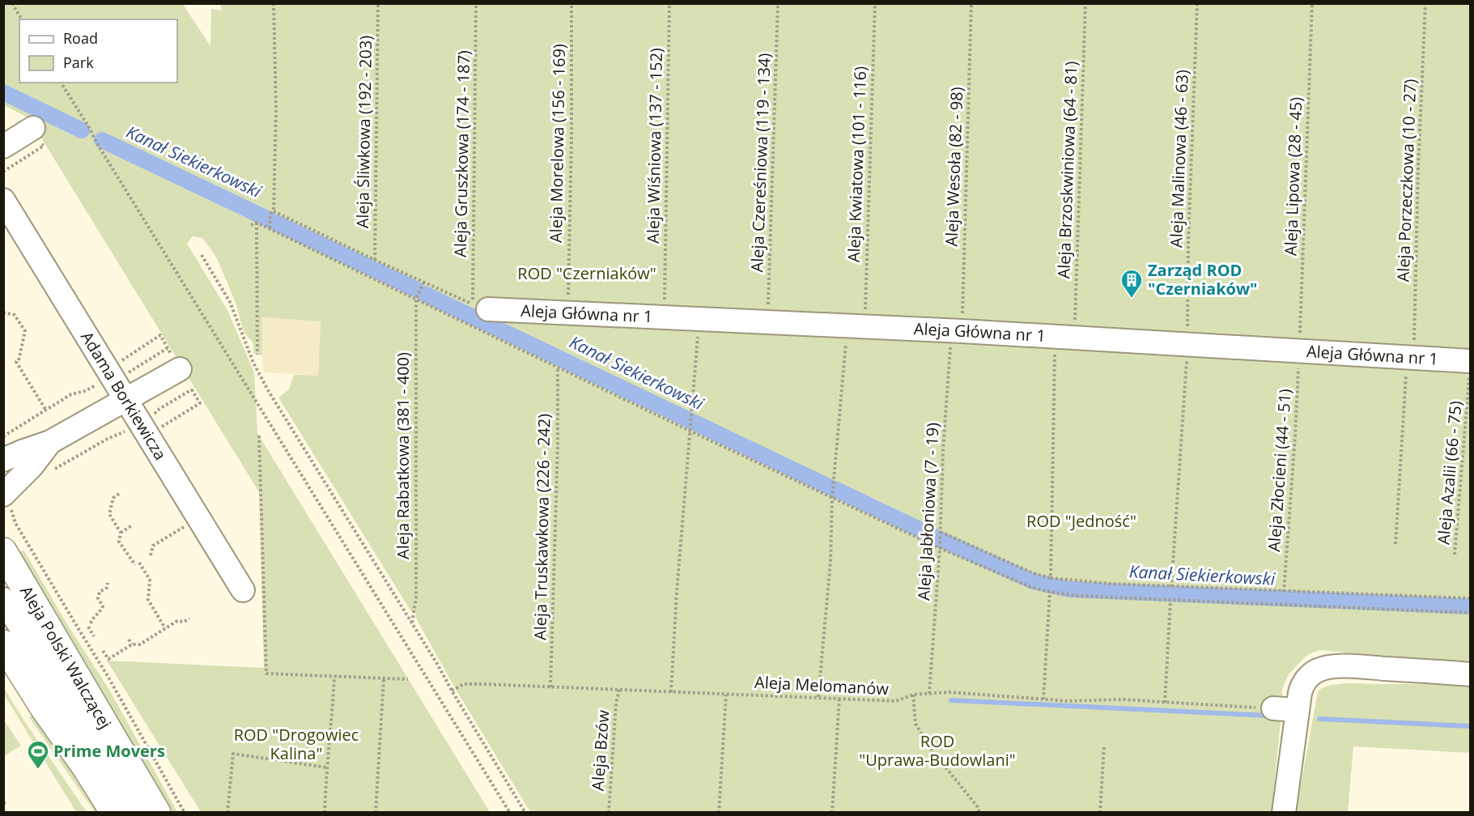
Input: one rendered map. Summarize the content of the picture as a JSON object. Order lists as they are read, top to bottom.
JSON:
{
  "streets": {
    "main road": ["Aleja Polski Walczącej"],
    "street": ["Aleja Główna nr 1", "Adama Borkiewicza"],
    "path": [
      "Aleja Śliwkowa (192 - 203)",
      "Aleja Morelowa (156 - 169)",
      "Aleja Wiśniowa (137 - 152)",
      "Aleja Gruszkowa (174 - 187)",
      "Aleja Malinowa (46 - 63)",
      "Aleja Czereśniowa (119 - 134)",
      "Aleja Kwiatowa (101 - 116)",
      "Aleja Wesoła (82 - 98)",
      "Aleja Brzoskwiniowa (64 - 81)",
      "Aleja Lipowa (28 - 45)",
      "Aleja Porzeczkowa (10 - 27)",
      "Aleja Rabatkowa (381 - 400)",
      "Aleja Złocieni (44 - 51)",
      "Aleja Azalii (66 - 75)",
      "Aleja Jabłoniowa (7 - 19)",
      "Aleja Truskawkowa (226 - 242)",
      "Aleja Melomanów",
      "Aleja Bzów"
    ]
  },
  "crossings": [
    ["Aleja Morelowa (156 - 169)", "Aleja Główna nr 1"],
    ["Aleja Wiśniowa (137 - 152)", "Aleja Główna nr 1"],
    ["Aleja Gruszkowa (174 - 187)", "Aleja Główna nr 1"],
    ["Aleja Malinowa (46 - 63)", "Aleja Główna nr 1"],
    ["Aleja Czereśniowa (119 - 134)", "Aleja Główna nr 1"],
    ["Aleja Kwiatowa (101 - 116)", "Aleja Główna nr 1"],
    ["Aleja Kwiatowa (101 - 116)", "Aleja Melomanów"],
    ["Aleja Wesoła (82 - 98)", "Aleja Główna nr 1"],
    ["Aleja Wesoła (82 - 98)", "Aleja Jabłoniowa (7 - 19)"],
    ["Aleja Brzoskwiniowa (64 - 81)", "Aleja Główna nr 1"],
    ["Aleja Lipowa (28 - 45)", "Aleja Główna nr 1"],
    ["Aleja Lipowa (28 - 45)", "Aleja Złocieni (44 - 51)"],
    ["Aleja Porzeczkowa (10 - 27)", "Aleja Główna nr 1"],
    ["Aleja Główna nr 1", "Aleja Złocieni (44 - 51)"],
    ["Aleja Główna nr 1", "Aleja Azalii (66 - 75)"],
    ["Aleja Główna nr 1", "Aleja Jabłoniowa (7 - 19)"],
    ["Aleja Jabłoniowa (7 - 19)", "Aleja Melomanów"],
    ["Aleja Truskawkowa (226 - 242)", "Aleja Melomanów"],
    ["Aleja Melomanów", "Aleja Bzów"]
  ],
  "water": ["Kanał Siekierkowski"],
  "parks": [
    "ROD \"Czerniaków\"",
    "ROD \"Jedność\"",
    "ROD \"Drogowiec Kalina\"",
    "ROD \"Uprawa-Budowlani\""
  ],
  "places": {
    "building": ["Zarząd ROD \"Czerniaków\""],
    "sports": ["Prime Movers"]
  },
  "legend": ["Road", "Park"]
}
